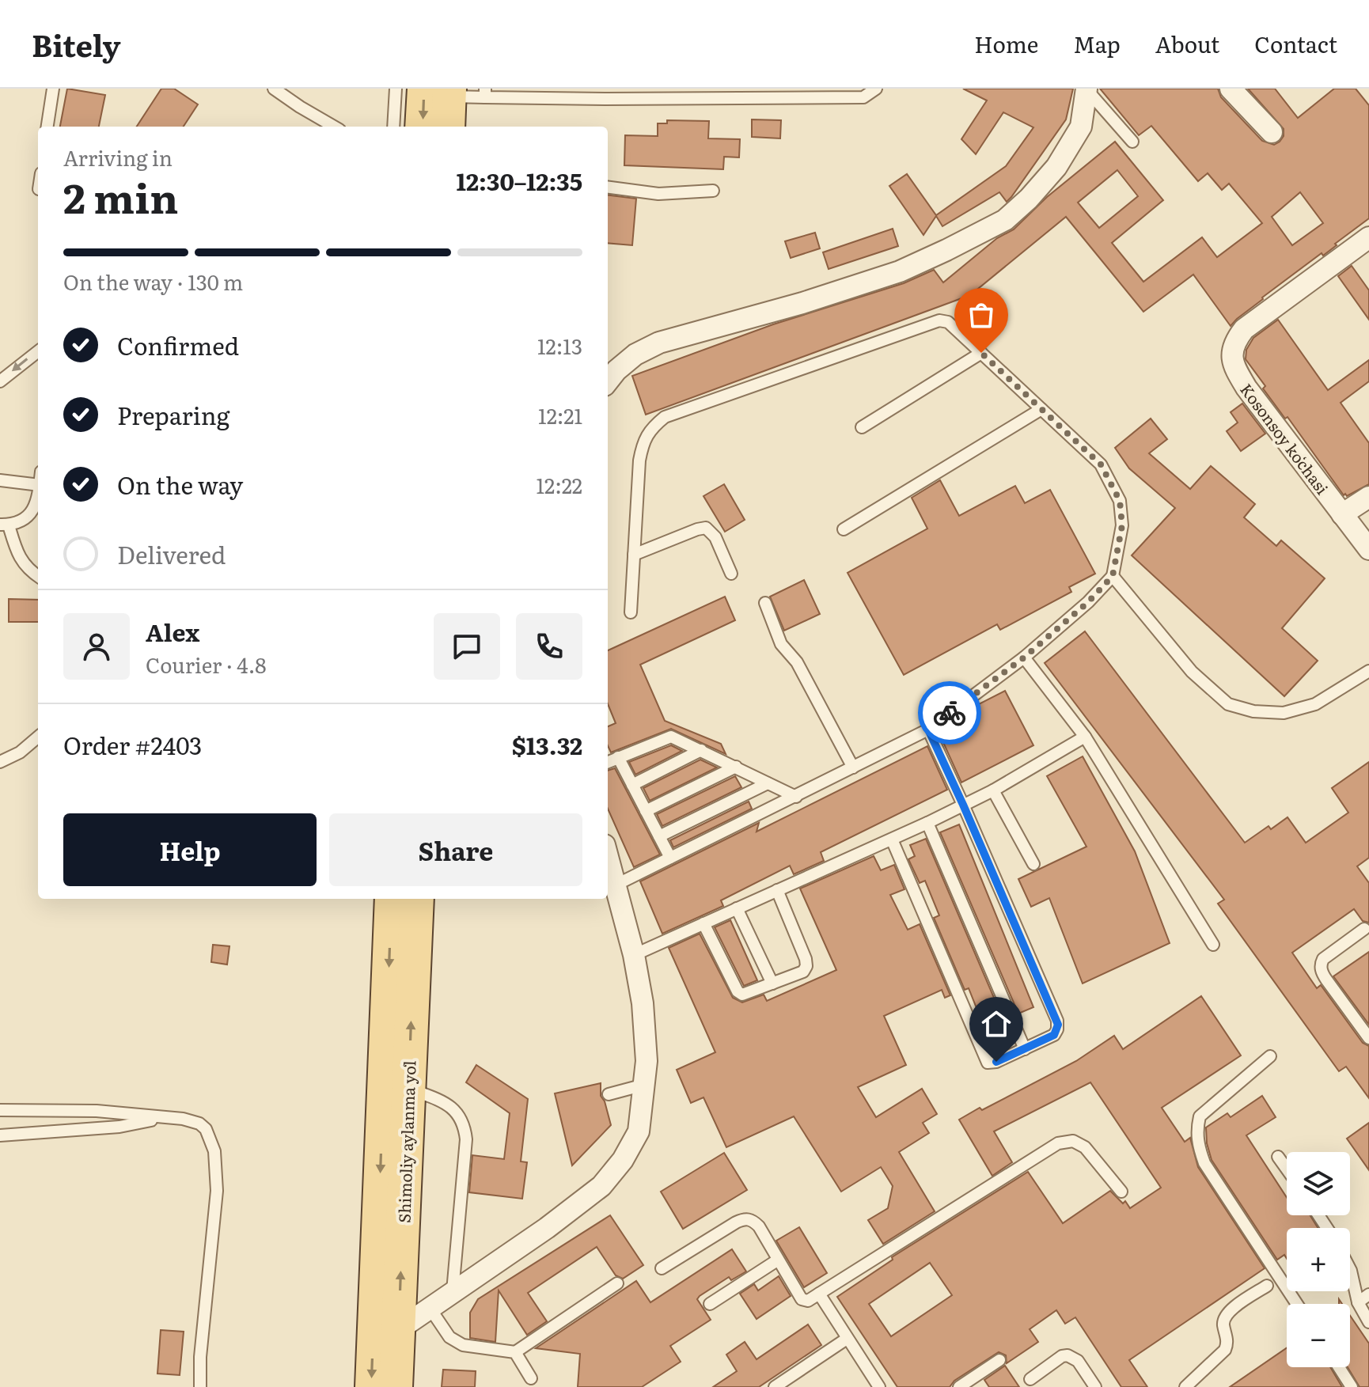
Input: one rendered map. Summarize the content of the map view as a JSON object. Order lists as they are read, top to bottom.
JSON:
{
  "streets": {
    "main road": ["Shimoliy aylanma yoʻl"],
    "street": ["Kosonsoy koʻchasi"]
  },
  "page": {
    "header": "Bitely",
    "nav": [
      "Home",
      "Map",
      "About",
      "Contact"
    ],
    "heading": ["2 min", "Arriving in", "12:30–12:35"],
    "panel": [
      "Alex",
      "Courier · 4.8",
      "Order #2403",
      "$13.32"
    ],
    "bar": "On the way · 130 m",
    "list": [
      ["Confirmed", "12:13"],
      ["Preparing", "12:21"],
      ["On the way", "12:22"],
      "Delivered"
    ],
    "buttons": ["Help", "Share"],
    "map_buttons": ["+", "−"]
  }
}
